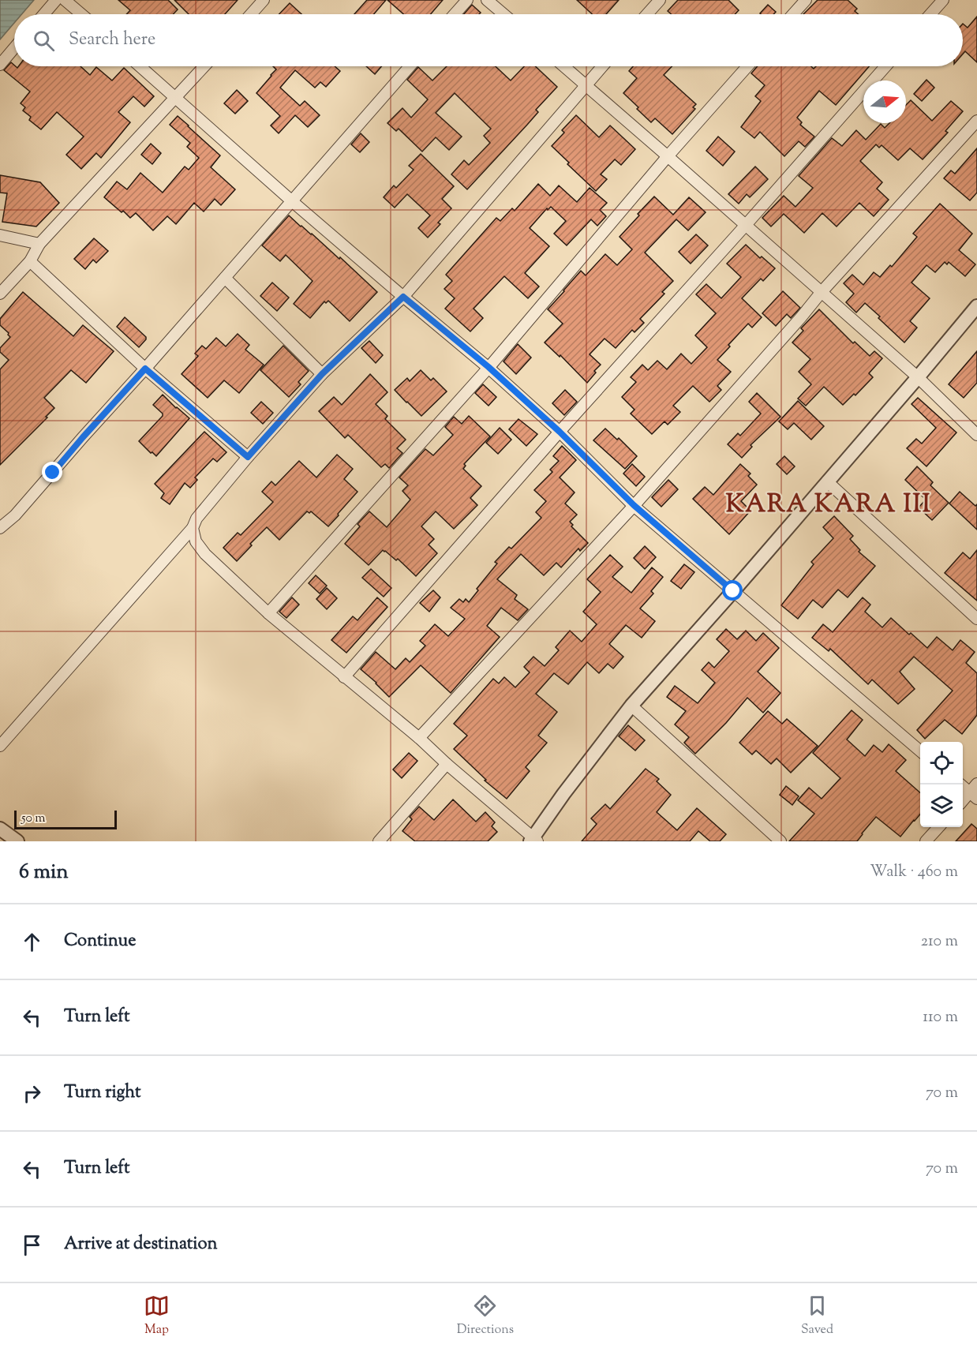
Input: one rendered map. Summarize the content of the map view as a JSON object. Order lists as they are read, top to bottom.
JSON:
{
  "districts": ["KARA KARA III"],
  "scale_bar": "50 m",
  "north": "right",
  "page": {
    "search": "Search here",
    "scale": "50 m",
    "heading": ["6 min", "Walk · 460 m"],
    "list": [
      ["Continue", "210 m"],
      ["Turn left", "110 m"],
      ["Turn right", "70 m"],
      ["Turn left", "70 m"],
      "Arrive at destination"
    ],
    "nav": ["Map", "Directions", "Saved"]
  }
}
